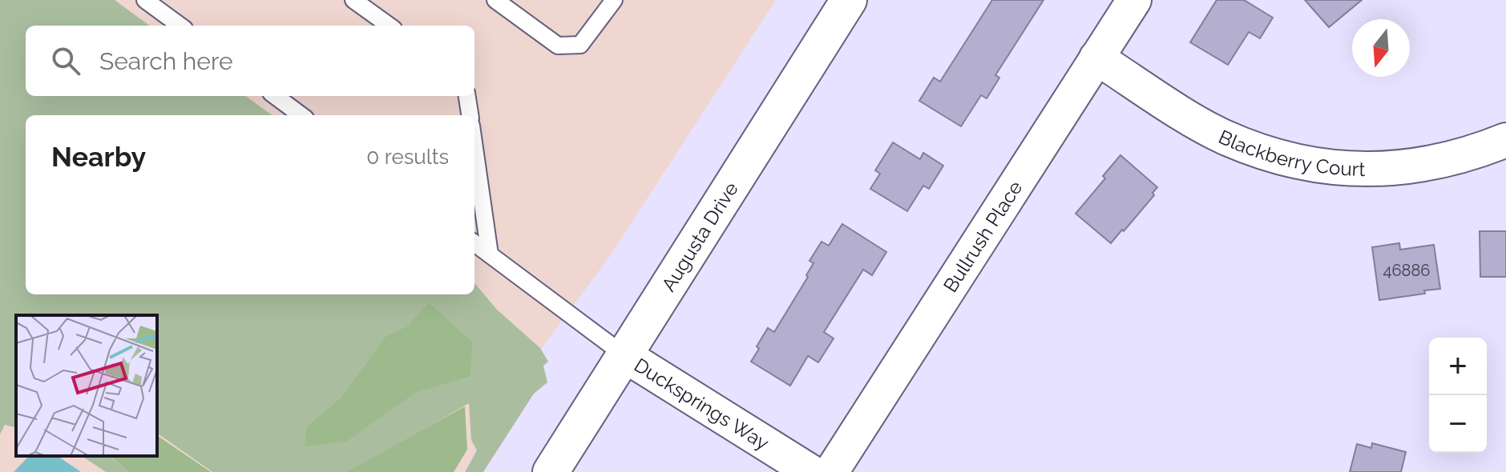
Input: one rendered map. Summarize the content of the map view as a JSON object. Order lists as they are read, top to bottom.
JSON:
{
  "streets": {
    "street": [
      "Blackberry Court",
      "Augusta Drive",
      "Bullrush Place",
      "Ducksprings Way"
    ]
  },
  "crossings": [
    ["Blackberry Court", "Bullrush Place"],
    ["Augusta Drive", "Ducksprings Way"]
  ],
  "house_numbers": ["46886"],
  "north": "bottom",
  "page": {
    "search": "Search here",
    "heading": ["Nearby", "0 results"],
    "map_buttons": ["+", "−"]
  }
}
